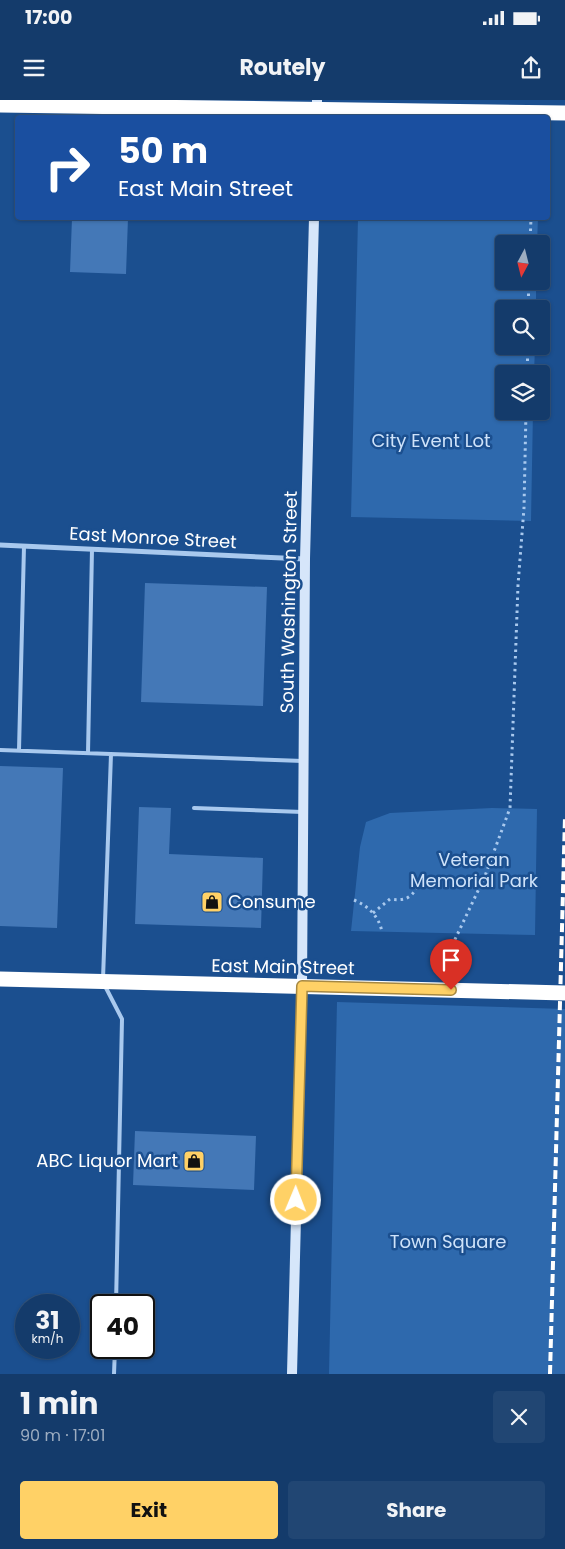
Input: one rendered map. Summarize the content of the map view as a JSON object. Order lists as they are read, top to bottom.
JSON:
{
  "streets": {
    "highway": ["East Main Street"],
    "street": ["East Monroe Street", "South Washington Street"]
  },
  "crossings": [
    ["East Monroe Street", "South Washington Street"],
    ["South Washington Street", "East Main Street"]
  ],
  "parks": ["City Event Lot", "Veteran Memorial Park", "Town Square"],
  "places": {
    "shop": ["Consume", "ABC Liquor Mart"]
  },
  "north": "bottom",
  "page": {
    "status": "17:00",
    "header": "Routely",
    "turn": ["50 m", "East Main Street"],
    "speed": "31 km/h",
    "limit": "40",
    "heading": ["1 min", "90 m · 17:01"],
    "buttons": ["Exit", "Share"]
  }
}
